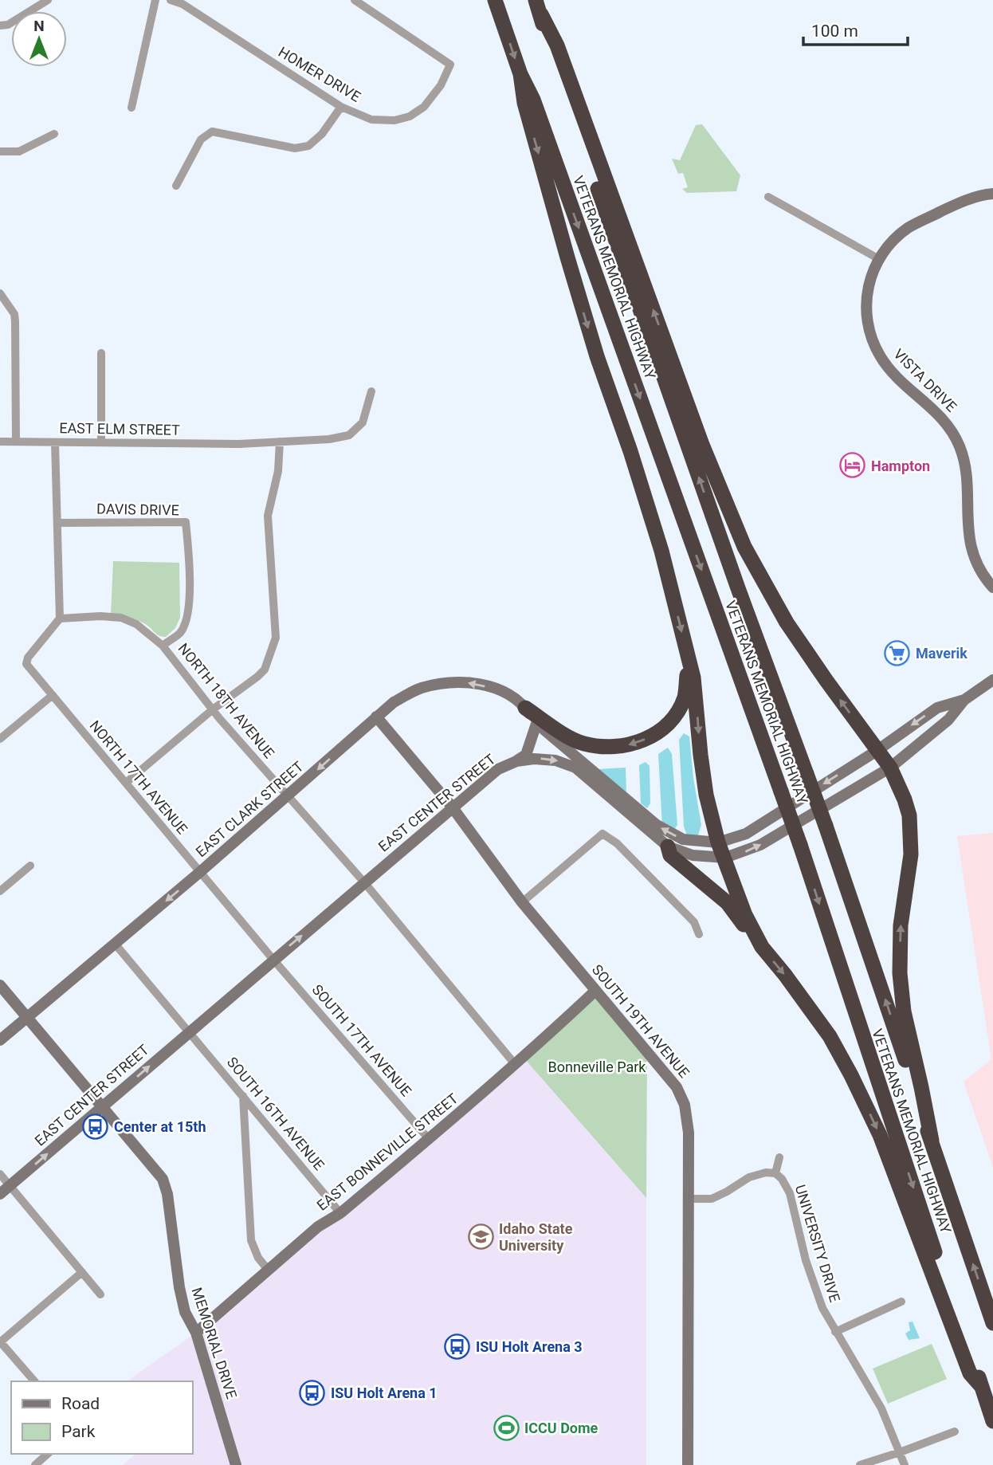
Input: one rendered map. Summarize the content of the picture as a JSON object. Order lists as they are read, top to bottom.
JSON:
{
  "streets": {
    "highway": ["VETERANS MEMORIAL HIGHWAY"],
    "main road": [
      "VISTA DRIVE",
      "EAST CENTER STREET",
      "EAST CLARK STREET",
      "SOUTH 19TH AVENUE",
      "EAST BONNEVILLE STREET",
      "MEMORIAL DRIVE"
    ],
    "street": [
      "HOMER DRIVE",
      "EAST ELM STREET",
      "DAVIS DRIVE",
      "NORTH 18TH AVENUE",
      "NORTH 17TH AVENUE",
      "SOUTH 17TH AVENUE",
      "SOUTH 16TH AVENUE",
      "UNIVERSITY DRIVE"
    ]
  },
  "crossings": [
    ["DAVIS DRIVE", "NORTH 18TH AVENUE"],
    ["NORTH 18TH AVENUE", "NORTH 17TH AVENUE"],
    ["NORTH 18TH AVENUE", "EAST CENTER STREET"],
    ["NORTH 18TH AVENUE", "EAST CLARK STREET"],
    ["NORTH 18TH AVENUE", "EAST BONNEVILLE STREET"],
    ["NORTH 17TH AVENUE", "EAST CENTER STREET"],
    ["NORTH 17TH AVENUE", "EAST CLARK STREET"],
    ["NORTH 17TH AVENUE", "SOUTH 17TH AVENUE"],
    ["EAST CENTER STREET", "EAST CLARK STREET"],
    ["EAST CENTER STREET", "SOUTH 19TH AVENUE"],
    ["EAST CENTER STREET", "SOUTH 17TH AVENUE"],
    ["EAST CENTER STREET", "SOUTH 16TH AVENUE"],
    ["EAST CENTER STREET", "MEMORIAL DRIVE"],
    ["EAST CLARK STREET", "SOUTH 19TH AVENUE"],
    ["EAST CLARK STREET", "SOUTH 16TH AVENUE"],
    ["EAST CLARK STREET", "MEMORIAL DRIVE"],
    ["SOUTH 19TH AVENUE", "EAST BONNEVILLE STREET"],
    ["SOUTH 17TH AVENUE", "EAST BONNEVILLE STREET"],
    ["SOUTH 16TH AVENUE", "EAST BONNEVILLE STREET"],
    ["EAST BONNEVILLE STREET", "MEMORIAL DRIVE"]
  ],
  "one_way": ["EAST CLARK STREET"],
  "parks": ["Bonneville Park"],
  "places": {
    "hotel": ["Hampton"],
    "supermarket": ["Maverik"],
    "bus stop": ["Center at 15th", "ISU Holt Arena 3", "ISU Holt Arena 1"],
    "school or university": ["Idaho State University"],
    "sports": ["ICCU Dome"]
  },
  "legend": ["Road", "Park"],
  "scale_bar": "100 m",
  "north": "top"
}
